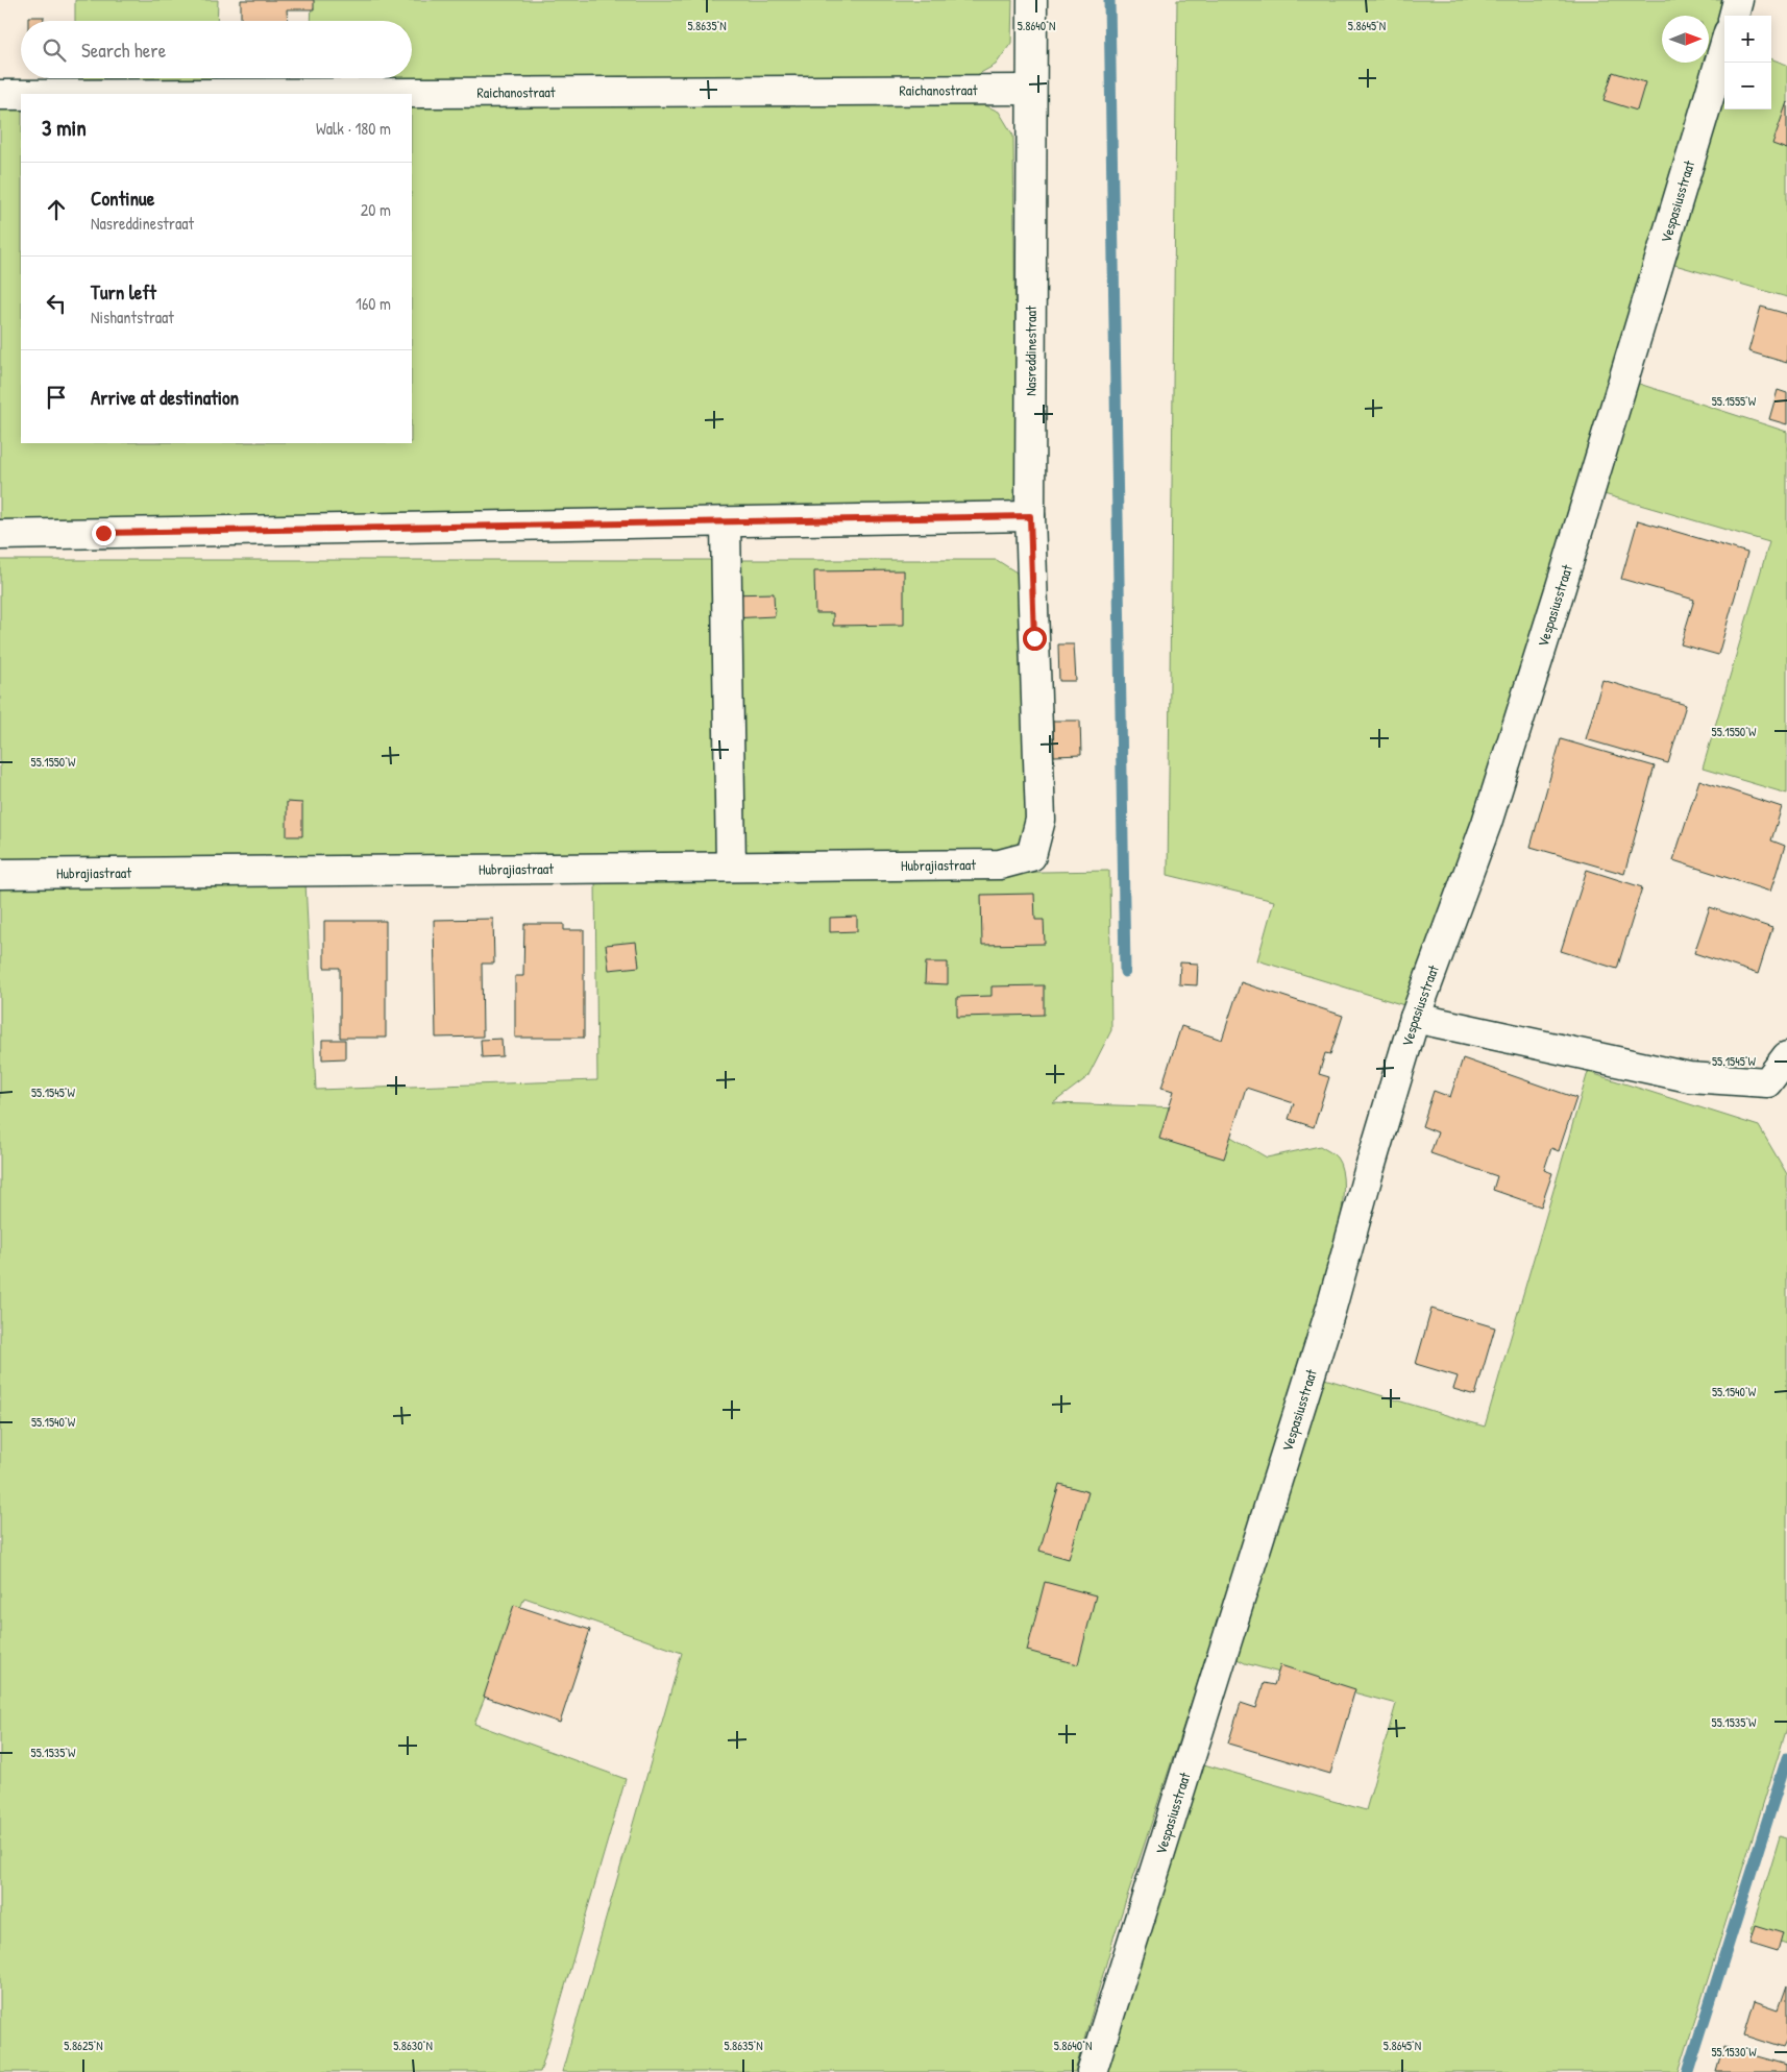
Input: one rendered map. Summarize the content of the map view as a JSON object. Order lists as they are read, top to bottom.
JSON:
{
  "streets": {
    "street": [
      "Raichanostraat",
      "Vespasiusstraat",
      "Nasreddinestraat",
      "Hubrajiastraat"
    ]
  },
  "crossings": [
    ["Raichanostraat", "Nasreddinestraat"],
    ["Nasreddinestraat", "Hubrajiastraat"]
  ],
  "north": "right",
  "page": {
    "map_buttons": ["+", "−"],
    "search": "Search here",
    "heading": ["3 min", "Walk · 180 m"],
    "list": [
      ["Continue", "Nasreddinestraat", "20 m"],
      ["Turn left", "Nishantstraat", "160 m"],
      "Arrive at destination"
    ]
  },
  "coordinates": [
    "5.8635°N",
    "5.8640°N",
    "5.8645°N",
    "55.1555°W",
    "55.1550°W",
    "55.1545°W",
    "55.1540°W",
    "55.1535°W",
    "5.8625°N",
    "5.8630°N",
    "55.1530°W"
  ]
}
